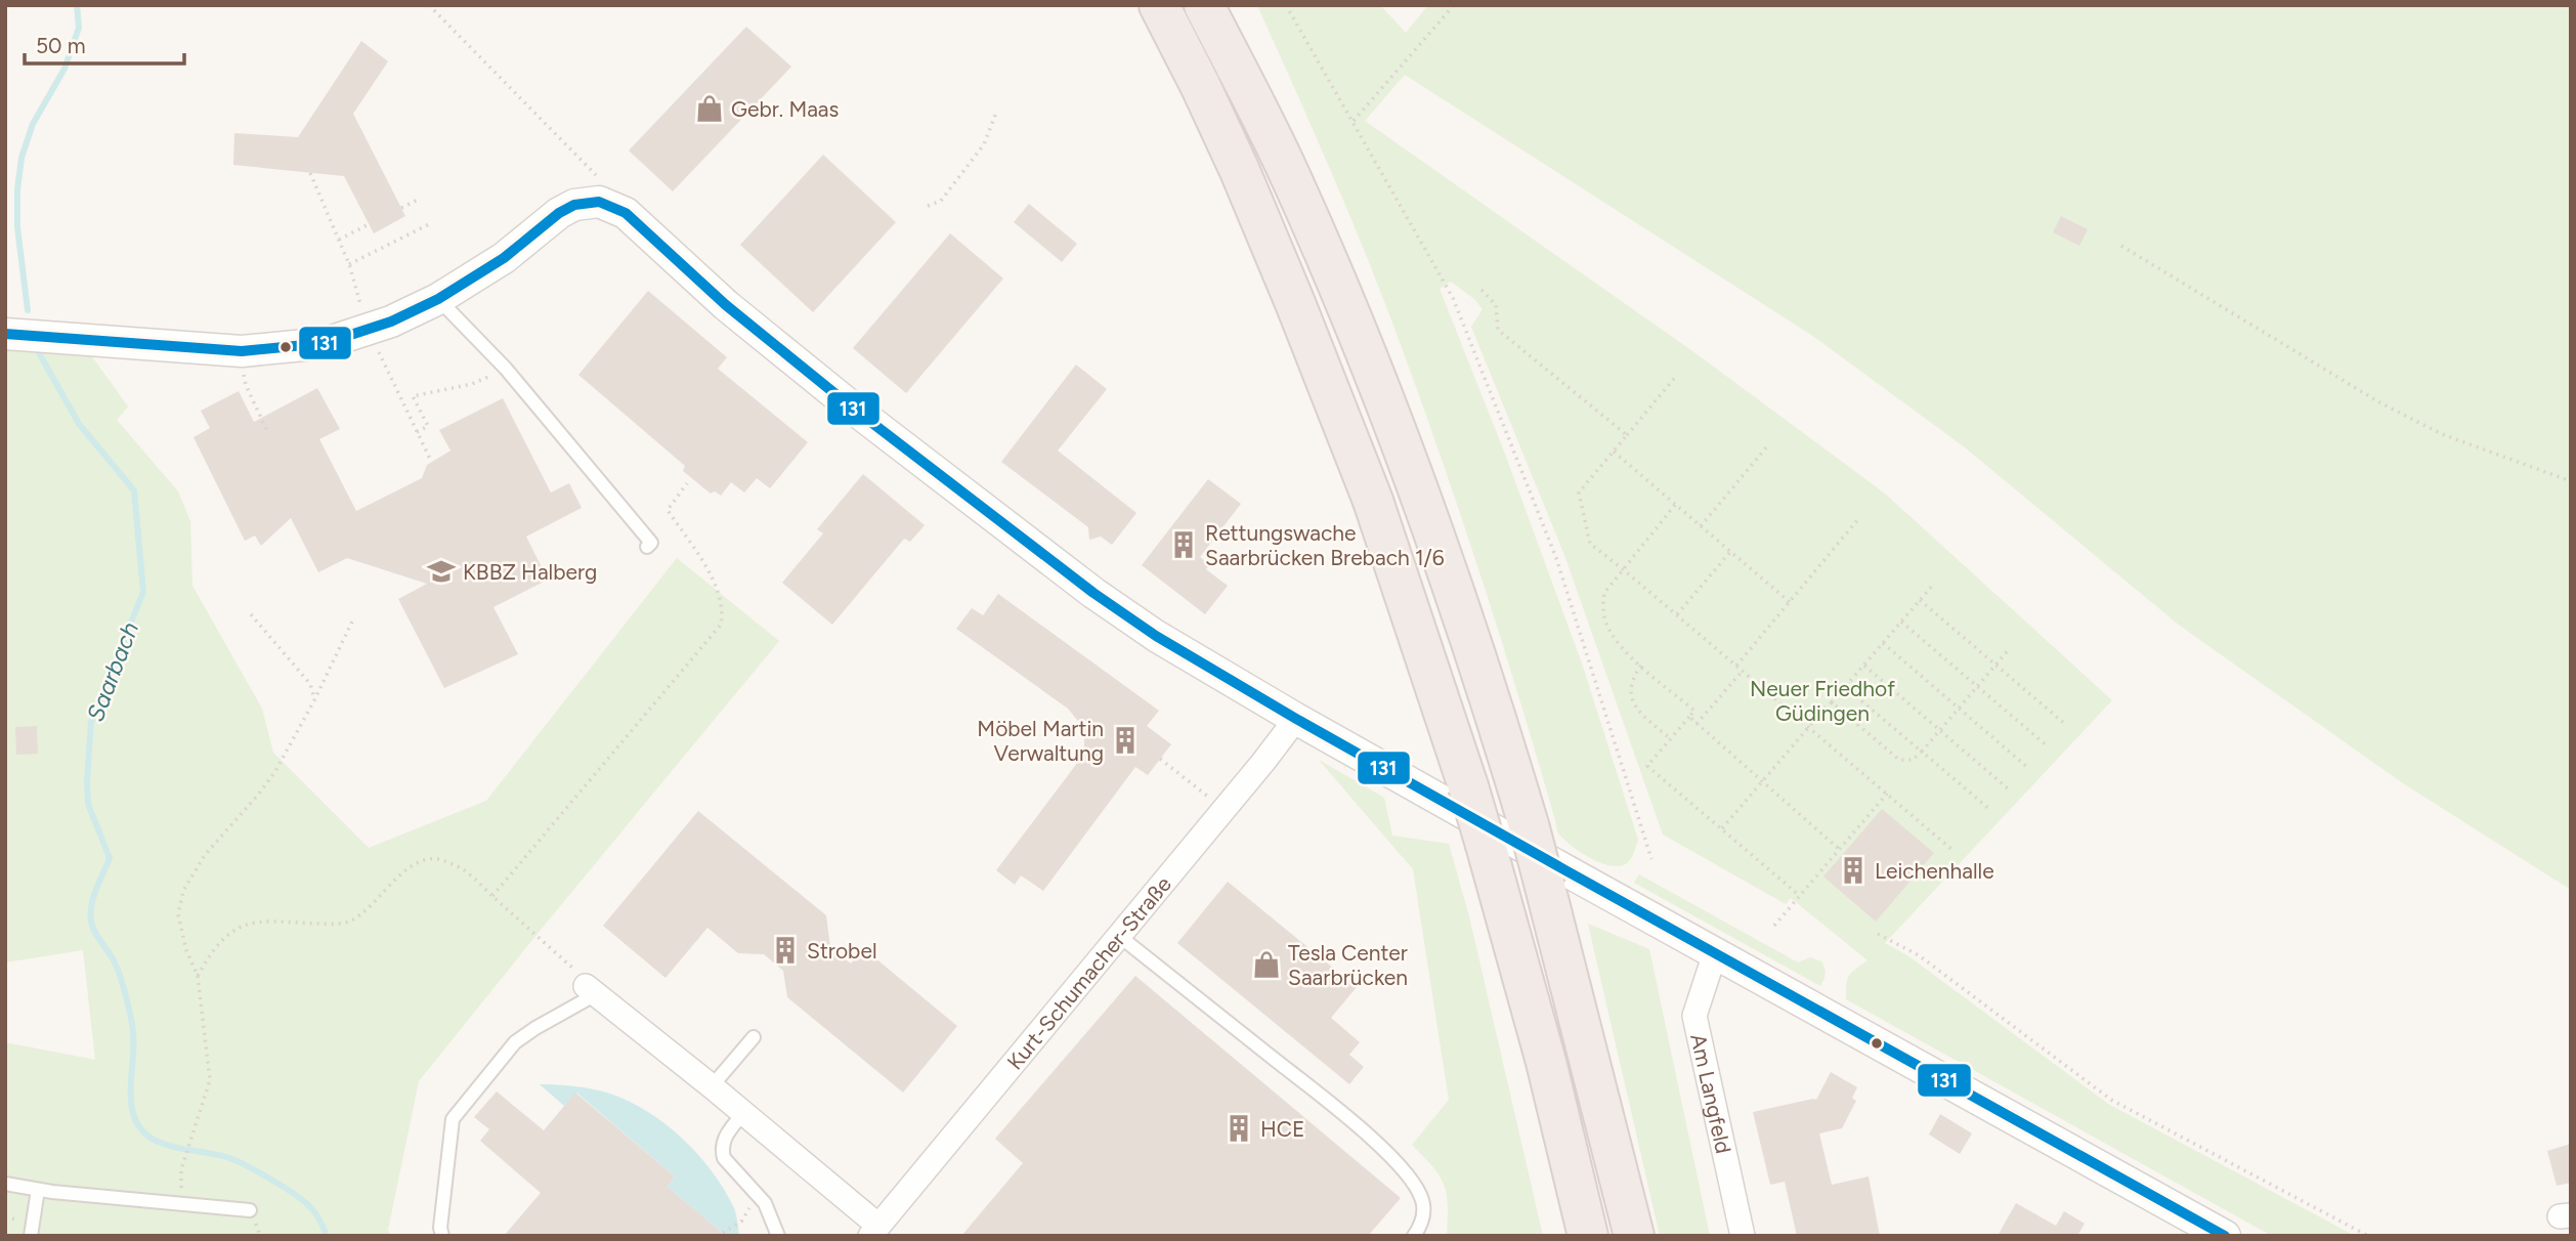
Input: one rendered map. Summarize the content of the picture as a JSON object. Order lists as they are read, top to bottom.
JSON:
{
  "streets": {
    "street": ["Kurt-Schumacher-Straße", "Am Langfeld"]
  },
  "water": ["Saarbach"],
  "parks": ["Neuer Friedhof Güdingen"],
  "places": {
    "shop": ["Gebr. Maas", "Tesla Center Saarbrücken"],
    "building": [
      "Rettungswache Saarbrücken Brebach 1/6",
      "Möbel Martin Verwaltung",
      "Leichenhalle",
      "Strobel",
      "HCE"
    ],
    "school or university": ["KBBZ Halberg"]
  },
  "lines": ["transit line 131"],
  "scale_bar": "50 m"
}
